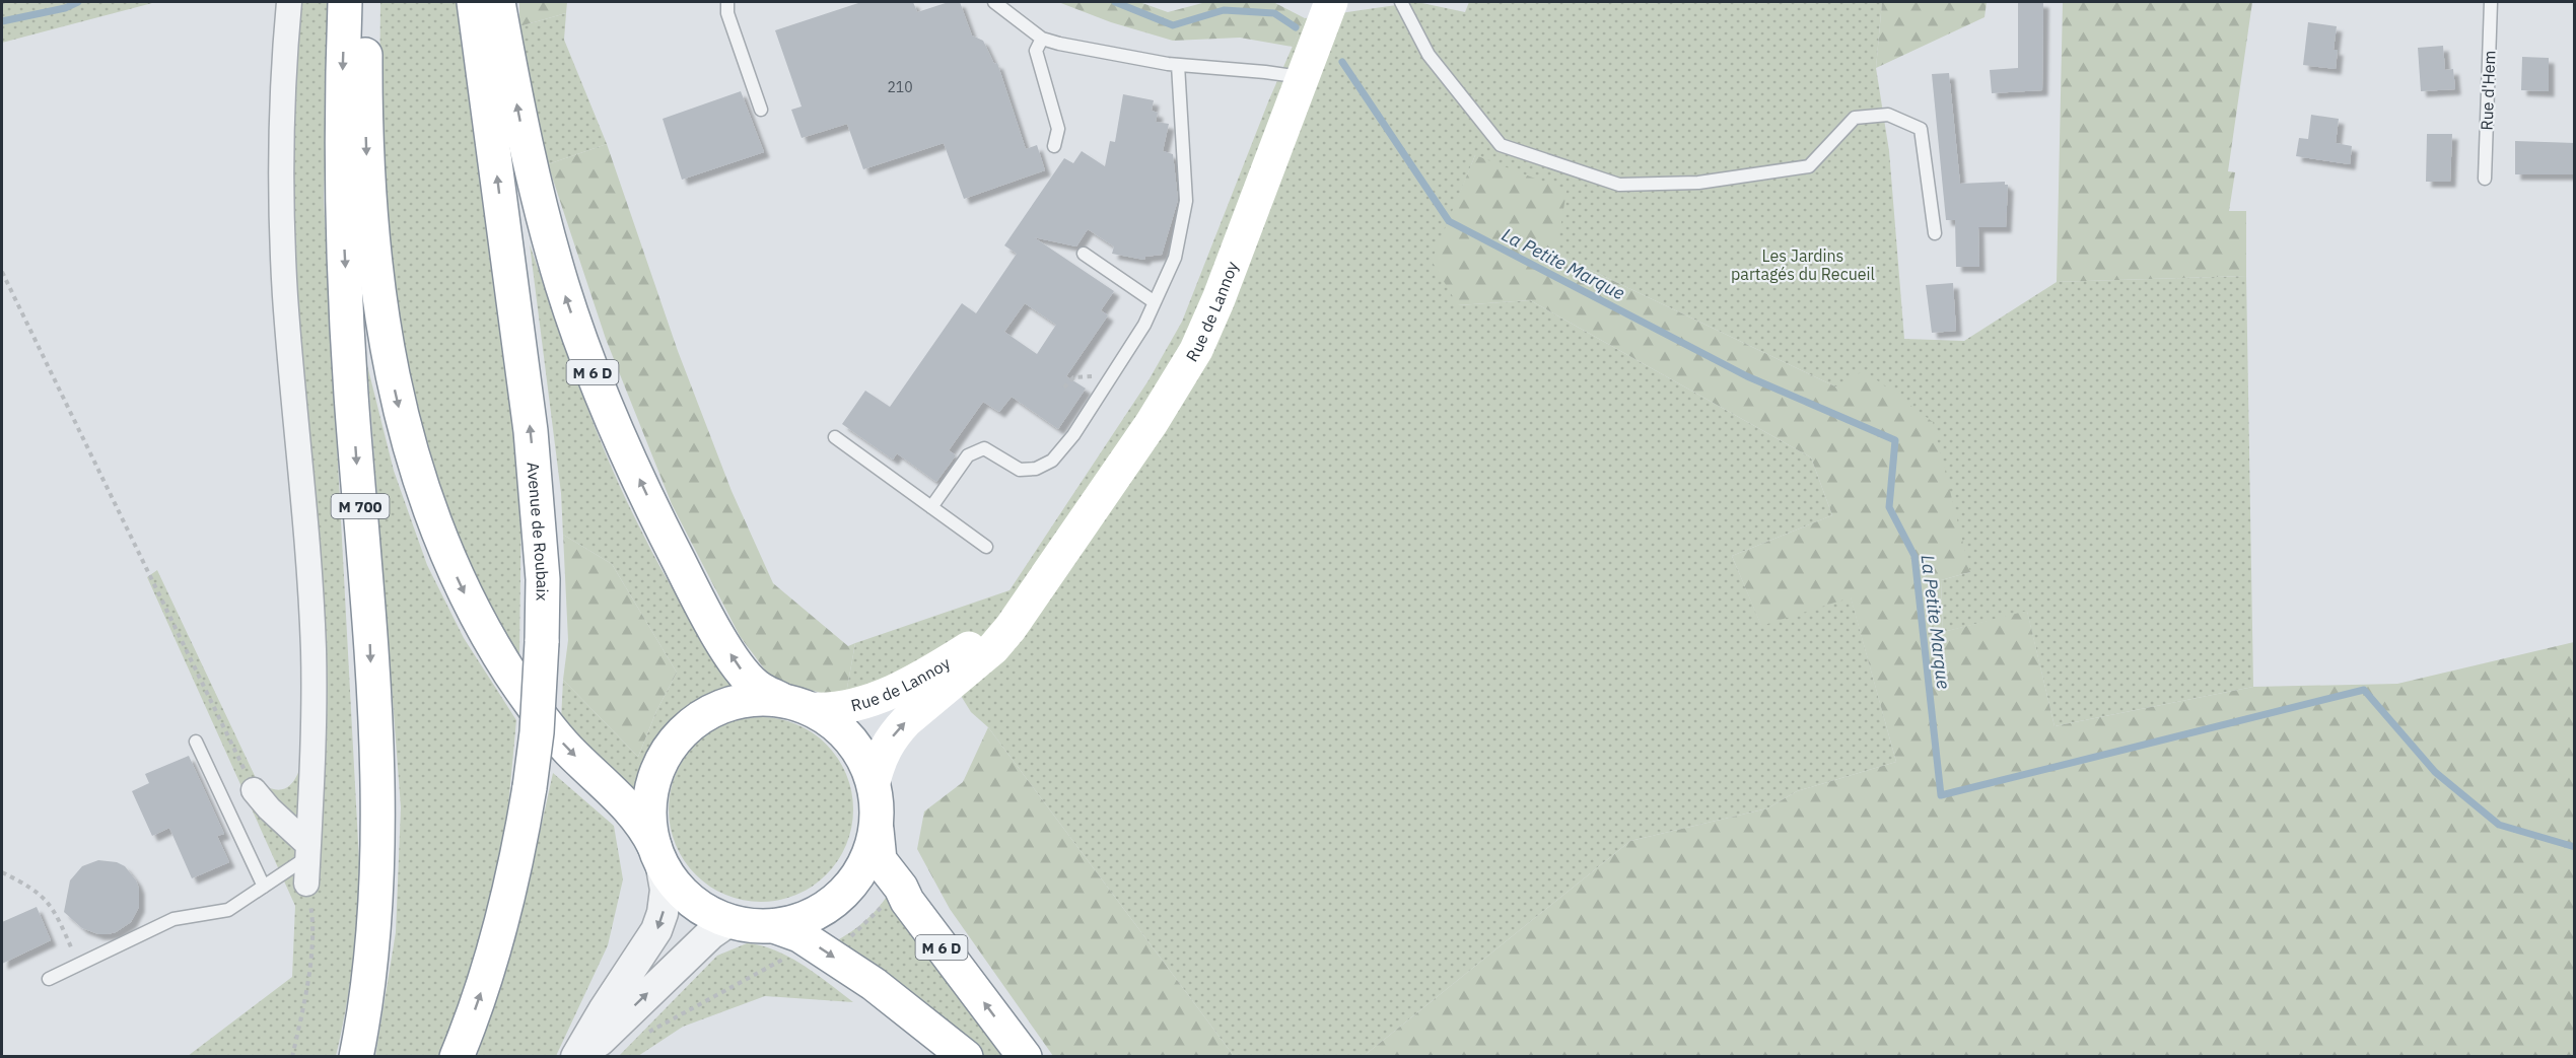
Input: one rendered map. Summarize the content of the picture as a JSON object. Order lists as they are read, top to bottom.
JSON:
{
  "streets": {
    "main road": [
      "Rue de Lannoy",
      "M 6 D",
      "M 700",
      "Avenue de Roubaix"
    ],
    "lane": ["Rue d'Hem"]
  },
  "water": ["La Petite Marque"],
  "parks": ["Les Jardins partagés du Recueil"],
  "house_numbers": ["210"]
}
